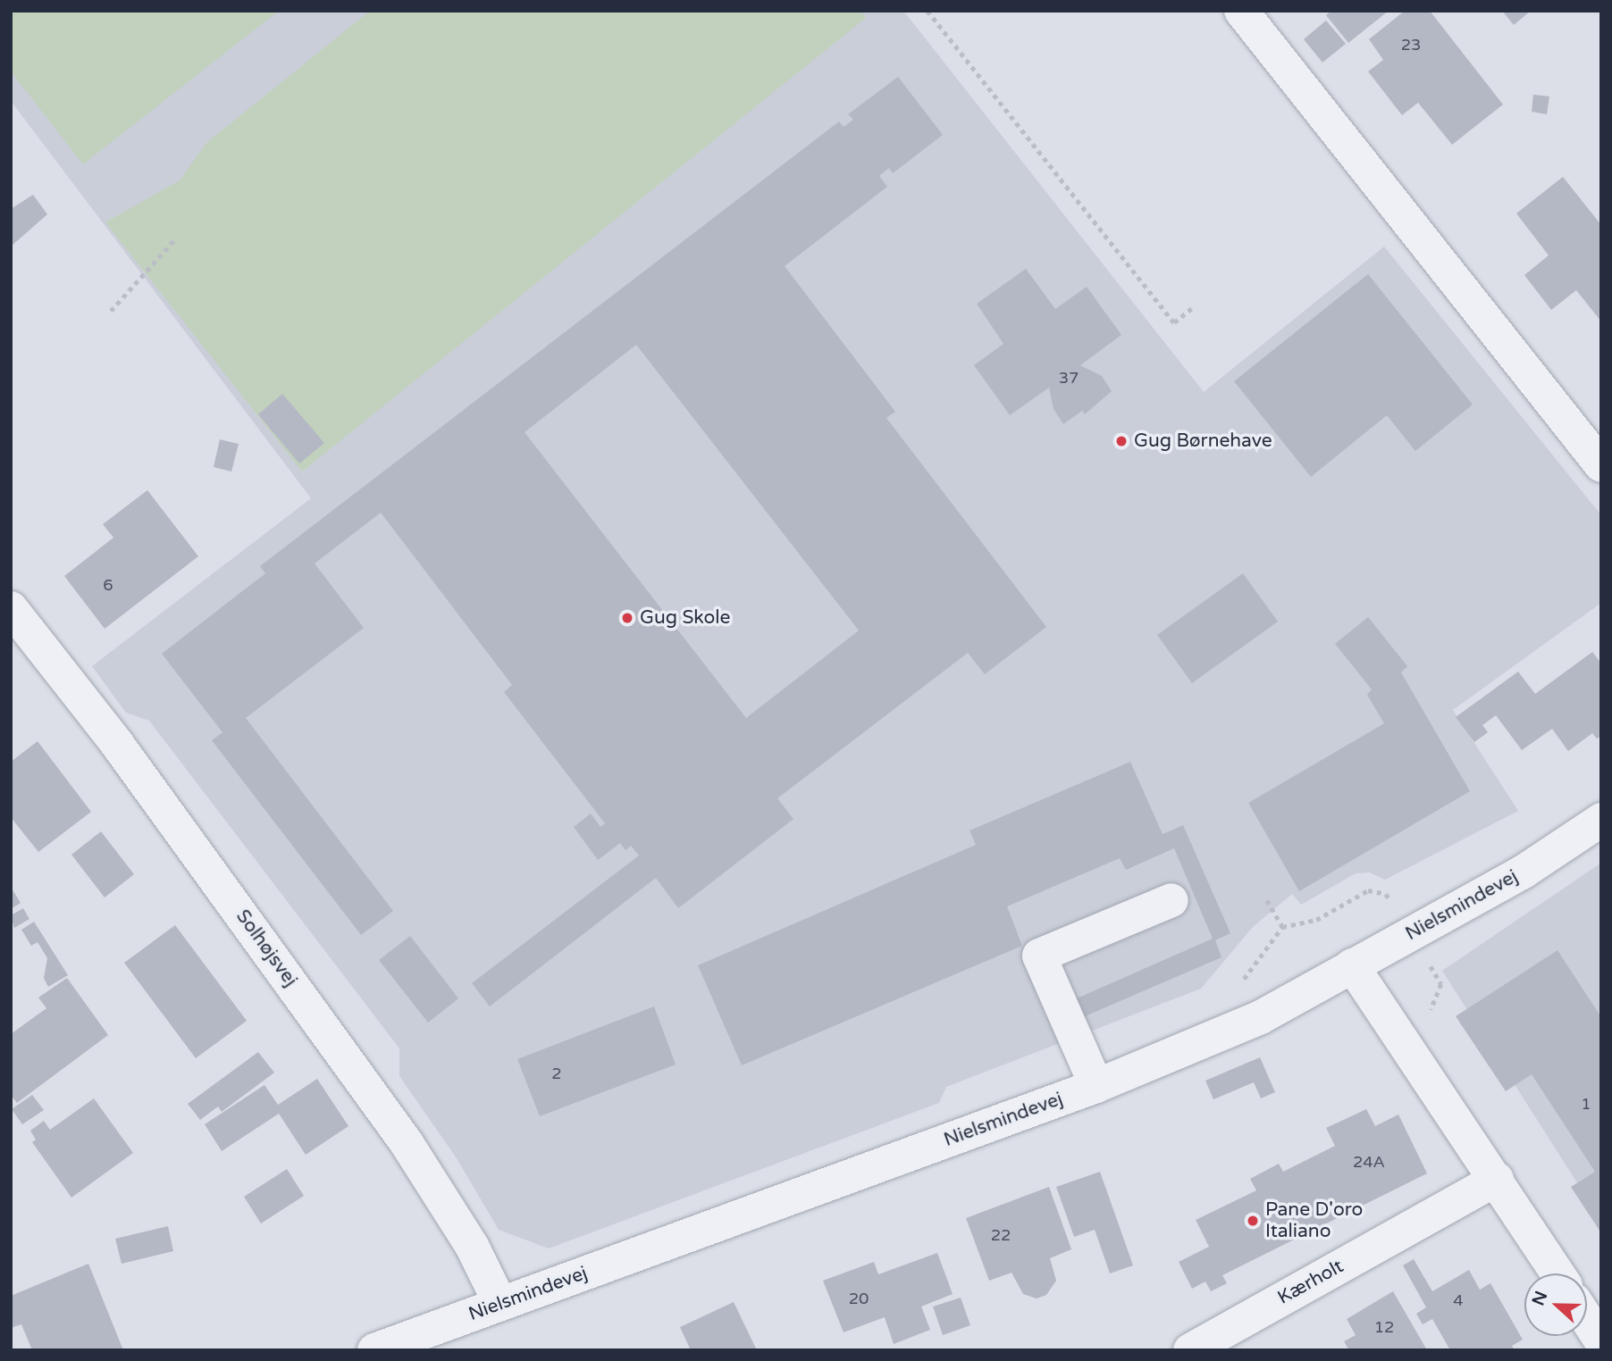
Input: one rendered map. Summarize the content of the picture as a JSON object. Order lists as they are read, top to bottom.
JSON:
{
  "streets": {
    "street": ["Nielsmindevej", "Solhøjsvej", "Kærholt"]
  },
  "crossings": [
    ["Nielsmindevej", "Solhøjsvej"]
  ],
  "places": ["Gug Børnehave", "Gug Skole", "Pane D'oro Italiano"],
  "house_numbers": [
    "23",
    "37",
    "6",
    "2",
    "1",
    "24A",
    "22",
    "20",
    "4",
    "12"
  ],
  "north": "left"
}
